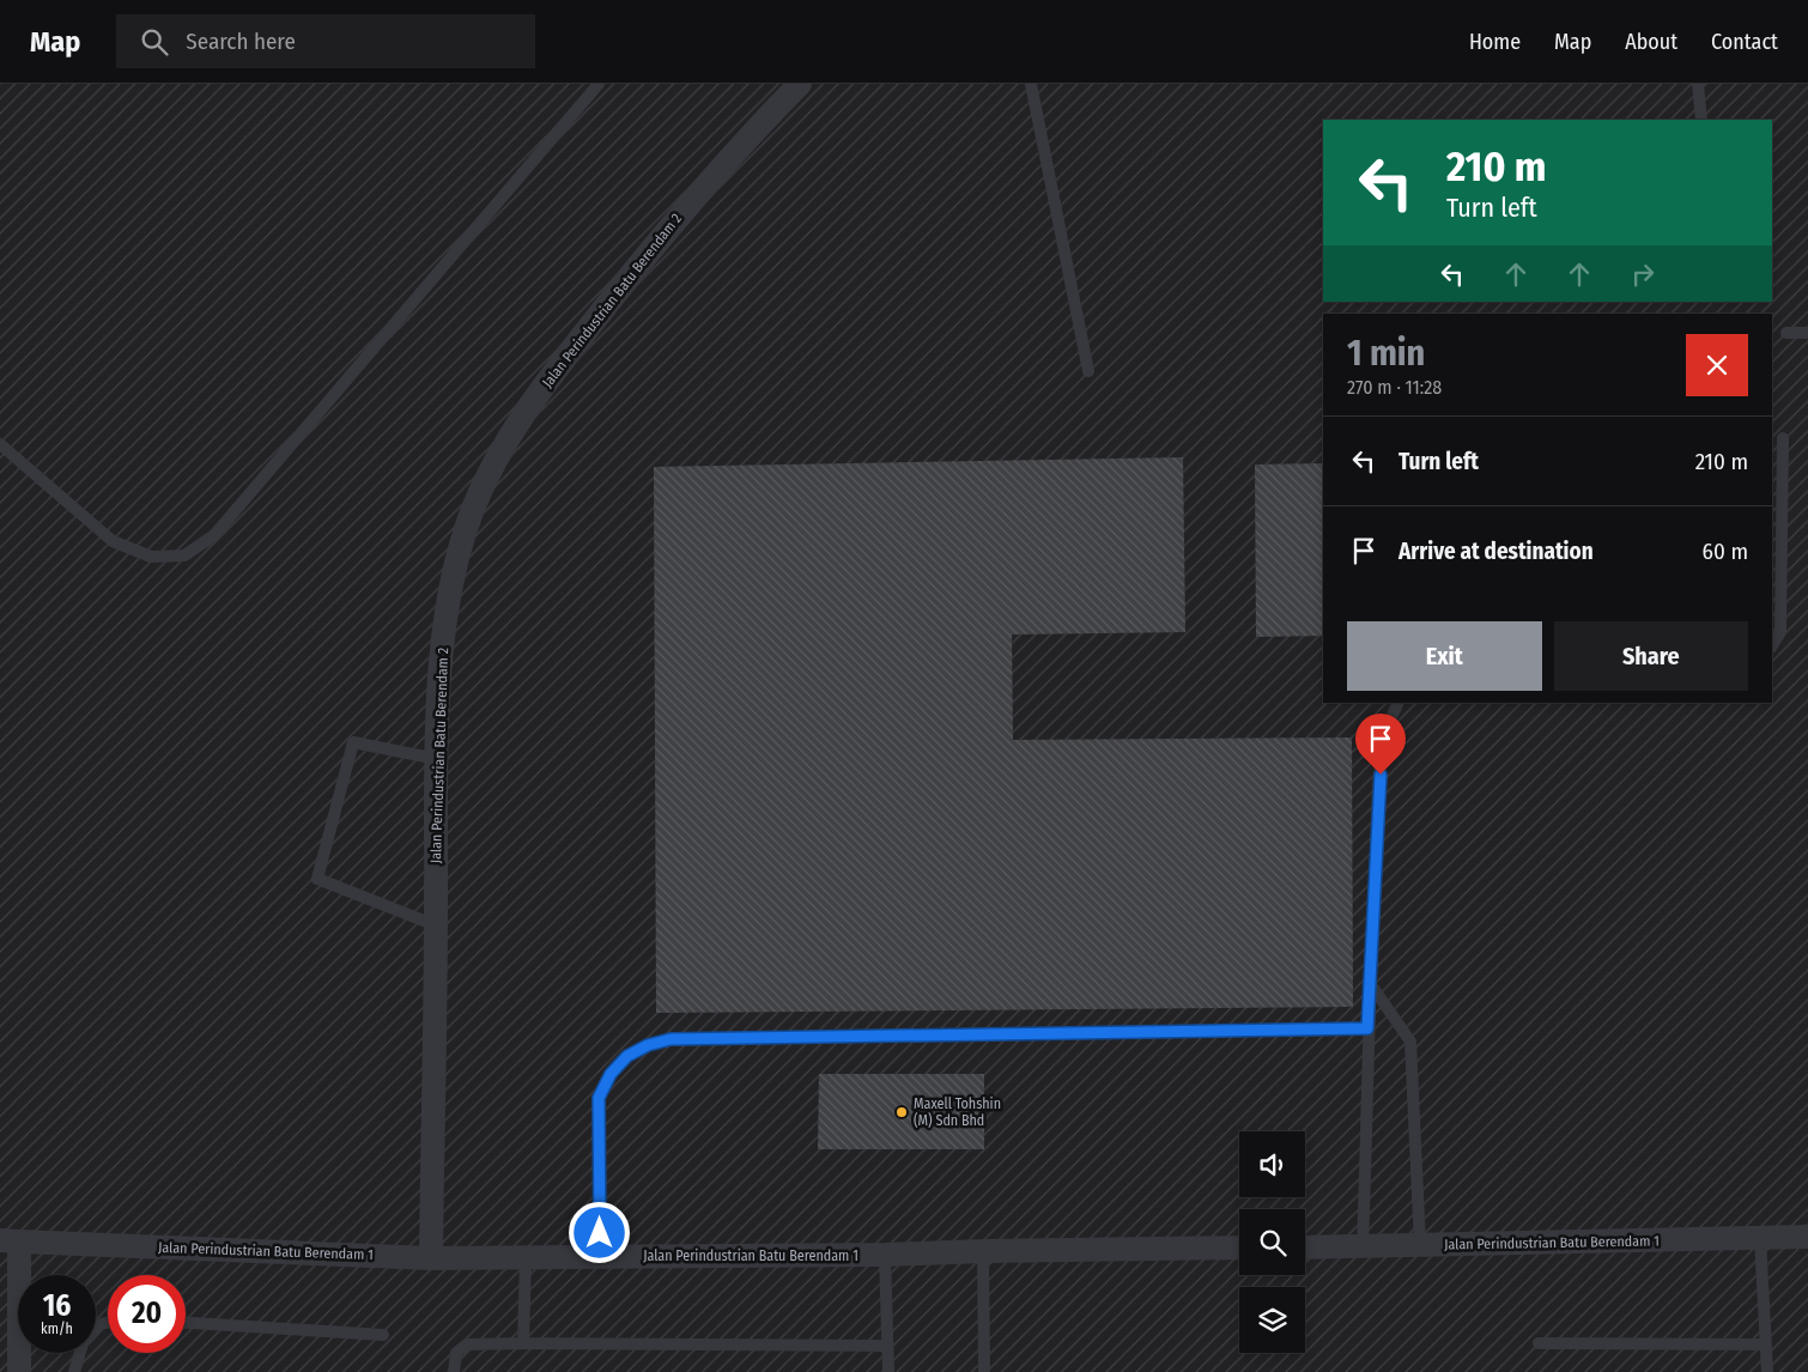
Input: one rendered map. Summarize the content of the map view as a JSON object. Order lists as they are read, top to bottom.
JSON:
{
  "streets": {
    "street": ["Jalan Perindustrian Batu Berendam 2", "Jalan Perindustrian Batu Berendam 1"]
  },
  "crossings": [
    ["Jalan Perindustrian Batu Berendam 2", "Jalan Perindustrian Batu Berendam 1"]
  ],
  "places": ["Maxell Tohshin (M) Sdn Bhd"],
  "page": {
    "header": "Map",
    "search": "Search here",
    "nav": [
      "Home",
      "Map",
      "About",
      "Contact"
    ],
    "turn": ["210 m", "Turn left"],
    "heading": ["1 min", "270 m · 11:28"],
    "list": [
      {
        "name": "Turn left",
        "value": "210 m"
      },
      {
        "name": "Arrive at destination",
        "value": "60 m"
      }
    ],
    "buttons": ["Exit", "Share"],
    "speed": "16 km/h",
    "limit": "20"
  }
}
